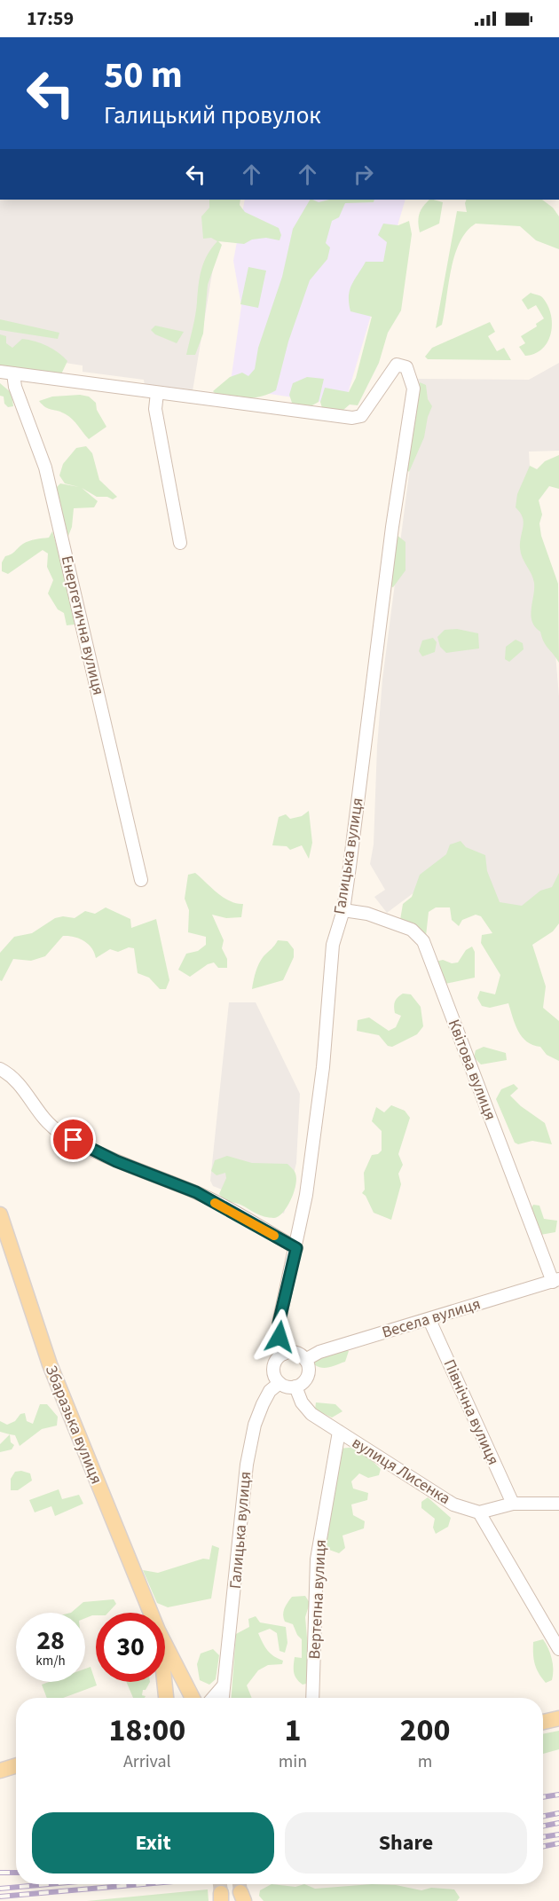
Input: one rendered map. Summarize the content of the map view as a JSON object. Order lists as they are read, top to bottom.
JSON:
{
  "streets": {
    "main road": ["Збаразька вулиця"],
    "street": [
      "Енергетична вулиця",
      "Галицька вулиця",
      "Квітова вулиця",
      "Весела вулиця",
      "Північна вулиця",
      "вулиця Лисенка",
      "Вертепна вулиця"
    ]
  },
  "crossings": [
    ["Галицька вулиця", "Квітова вулиця"],
    ["Галицька вулиця", "Весела вулиця"],
    ["Галицька вулиця", "вулиця Лисенка"],
    ["Квітова вулиця", "Весела вулиця"],
    ["Весела вулиця", "Північна вулиця"],
    ["Весела вулиця", "вулиця Лисенка"],
    ["вулиця Лисенка", "Вертепна вулиця"]
  ],
  "page": {
    "status": "17:59",
    "turn": ["50 m", "Галицький провулок"],
    "speed": "28 km/h",
    "limit": "30",
    "eta": [
      "18:00",
      "Arrival",
      "1",
      "min",
      "200",
      "m"
    ],
    "buttons": ["Exit", "Share"]
  }
}
